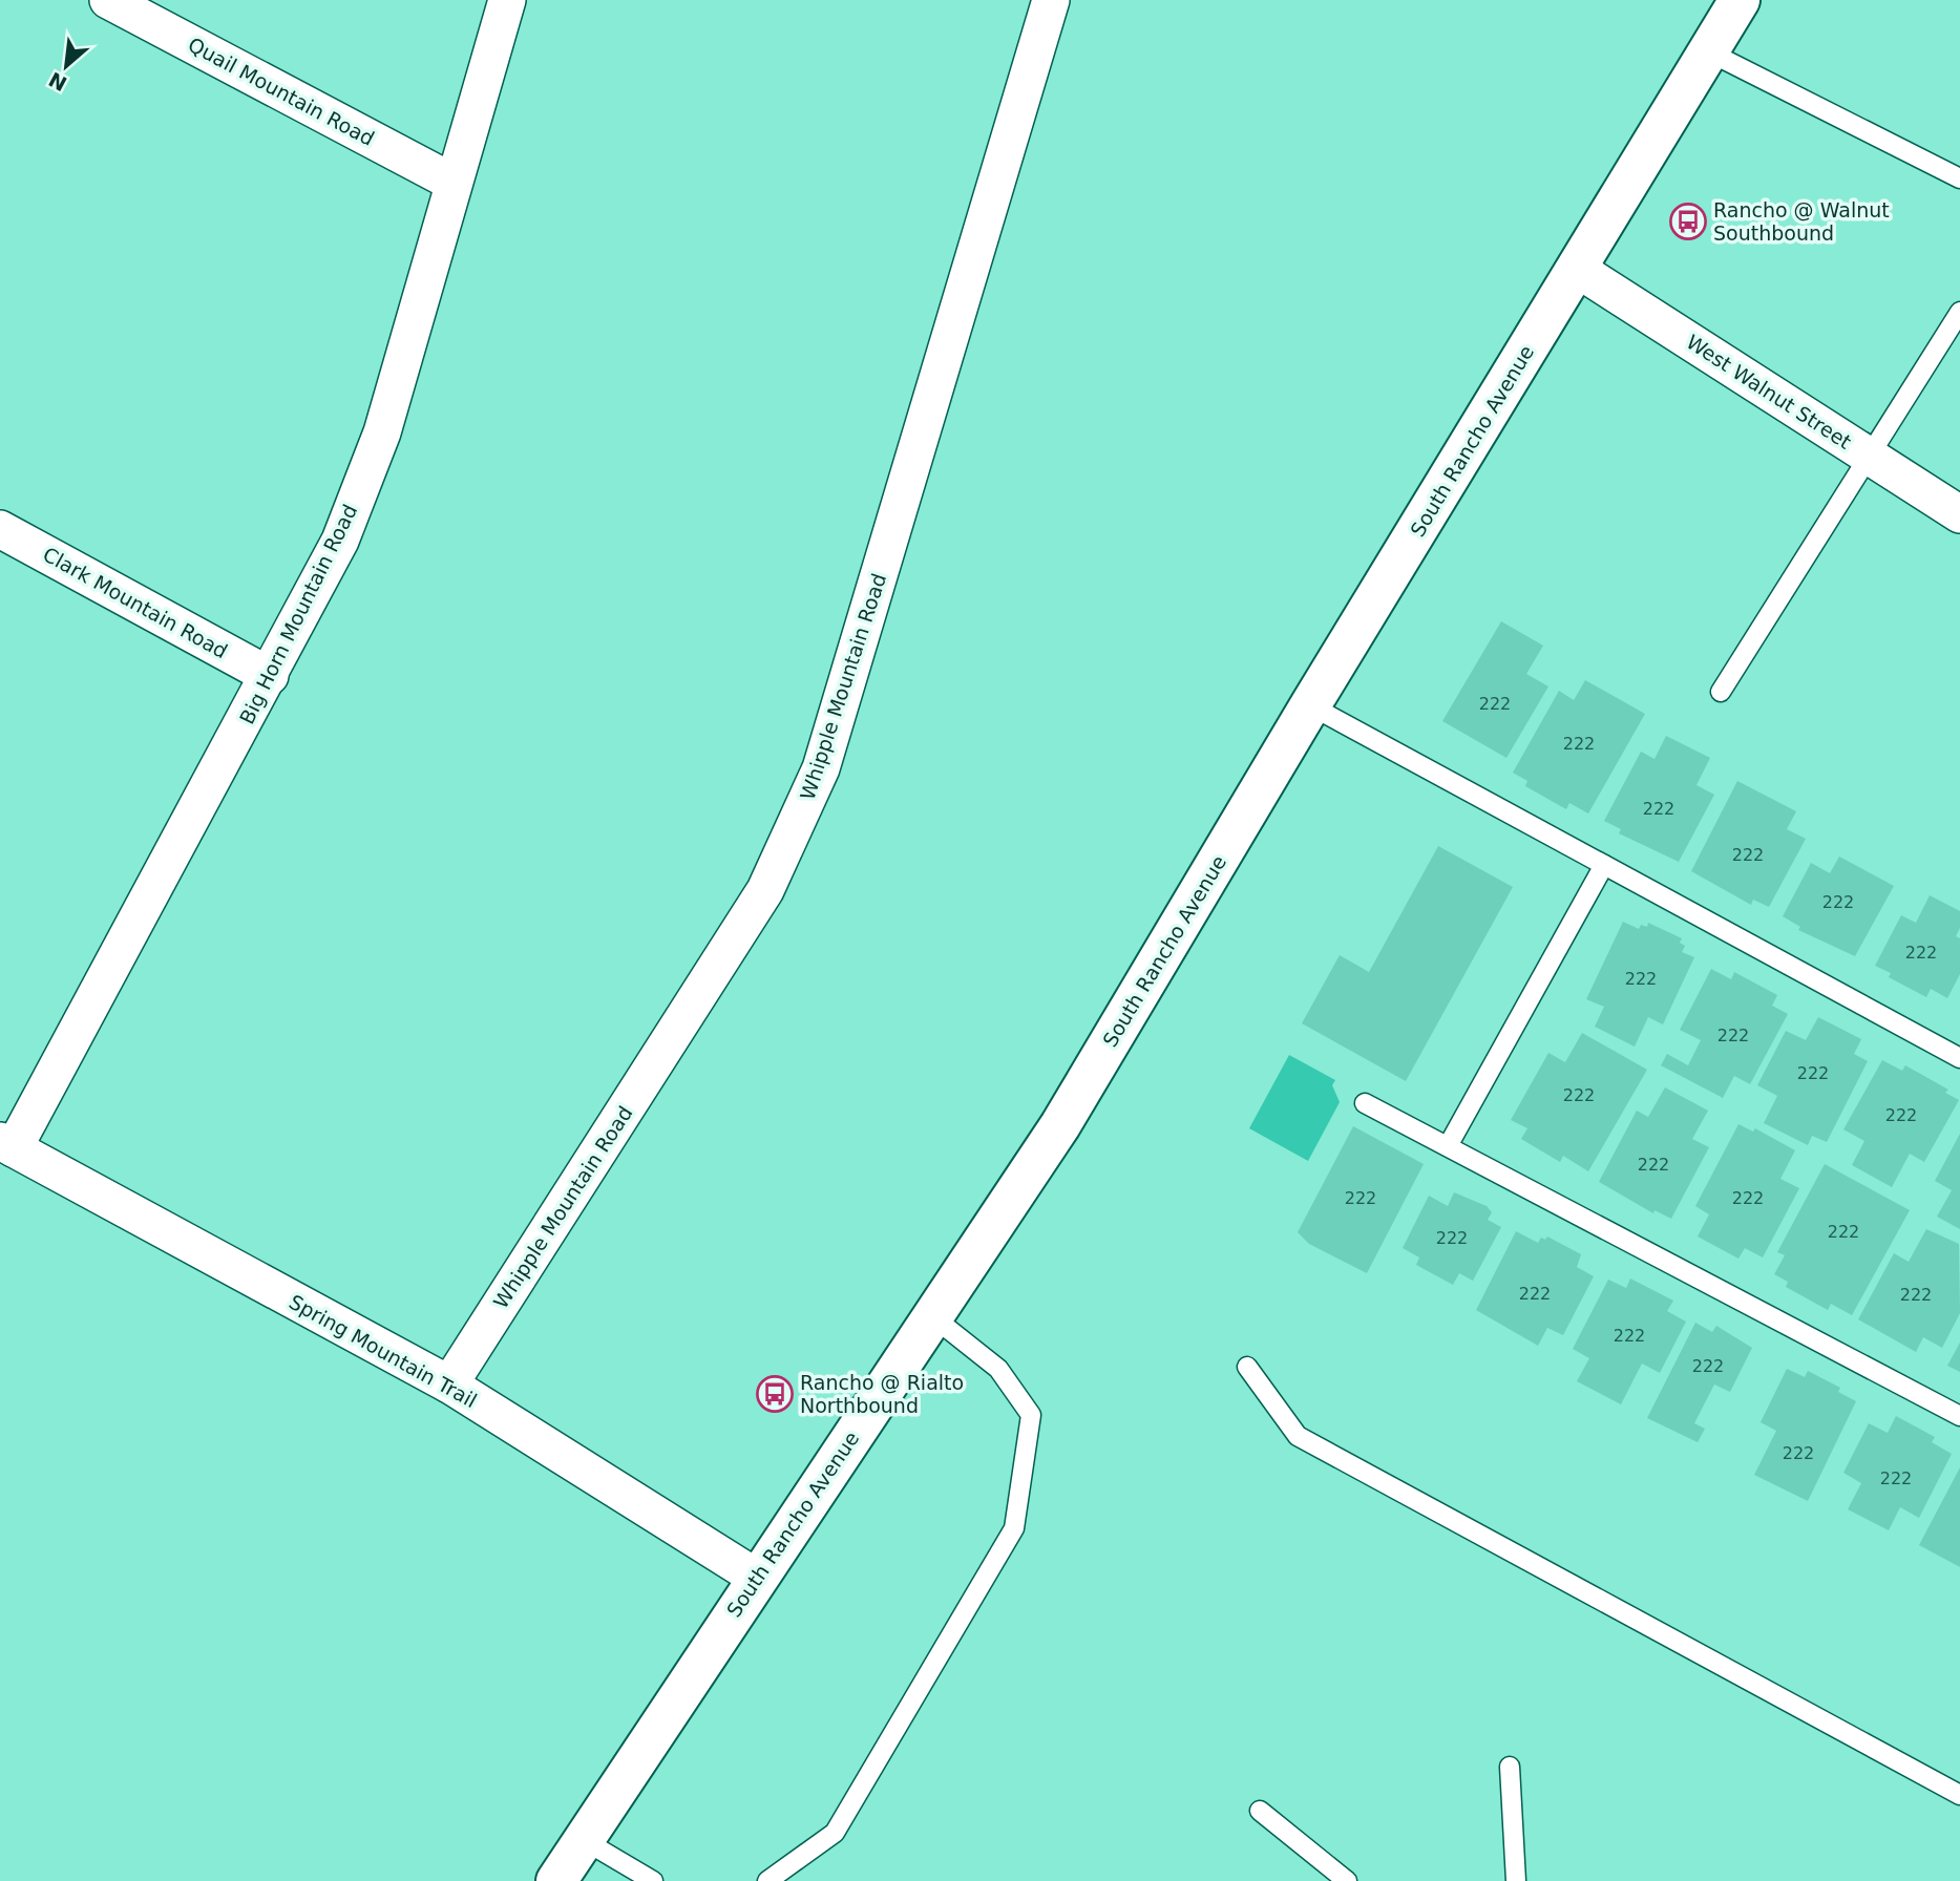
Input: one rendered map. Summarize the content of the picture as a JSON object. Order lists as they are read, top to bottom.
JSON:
{
  "streets": {
    "street": [
      "Quail Mountain Road",
      "West Walnut Street",
      "South Rancho Avenue",
      "Clark Mountain Road",
      "Big Horn Mountain Road",
      "Whipple Mountain Road",
      "Spring Mountain Trail"
    ]
  },
  "crossings": [
    ["Quail Mountain Road", "Big Horn Mountain Road"],
    ["West Walnut Street", "South Rancho Avenue"],
    ["South Rancho Avenue", "Spring Mountain Trail"],
    ["Clark Mountain Road", "Big Horn Mountain Road"],
    ["Big Horn Mountain Road", "Spring Mountain Trail"],
    ["Whipple Mountain Road", "Spring Mountain Trail"]
  ],
  "places": {
    "bus stop": ["Rancho @ Walnut Southbound", "Rancho @ Rialto Northbound"]
  },
  "house_numbers": [
    "222",
    "222",
    "222",
    "222",
    "222",
    "222",
    "222",
    "222",
    "222",
    "222",
    "222",
    "222",
    "222",
    "222",
    "222",
    "222",
    "222",
    "222",
    "222",
    "222",
    "222",
    "222"
  ],
  "north": "bottom left"
}
